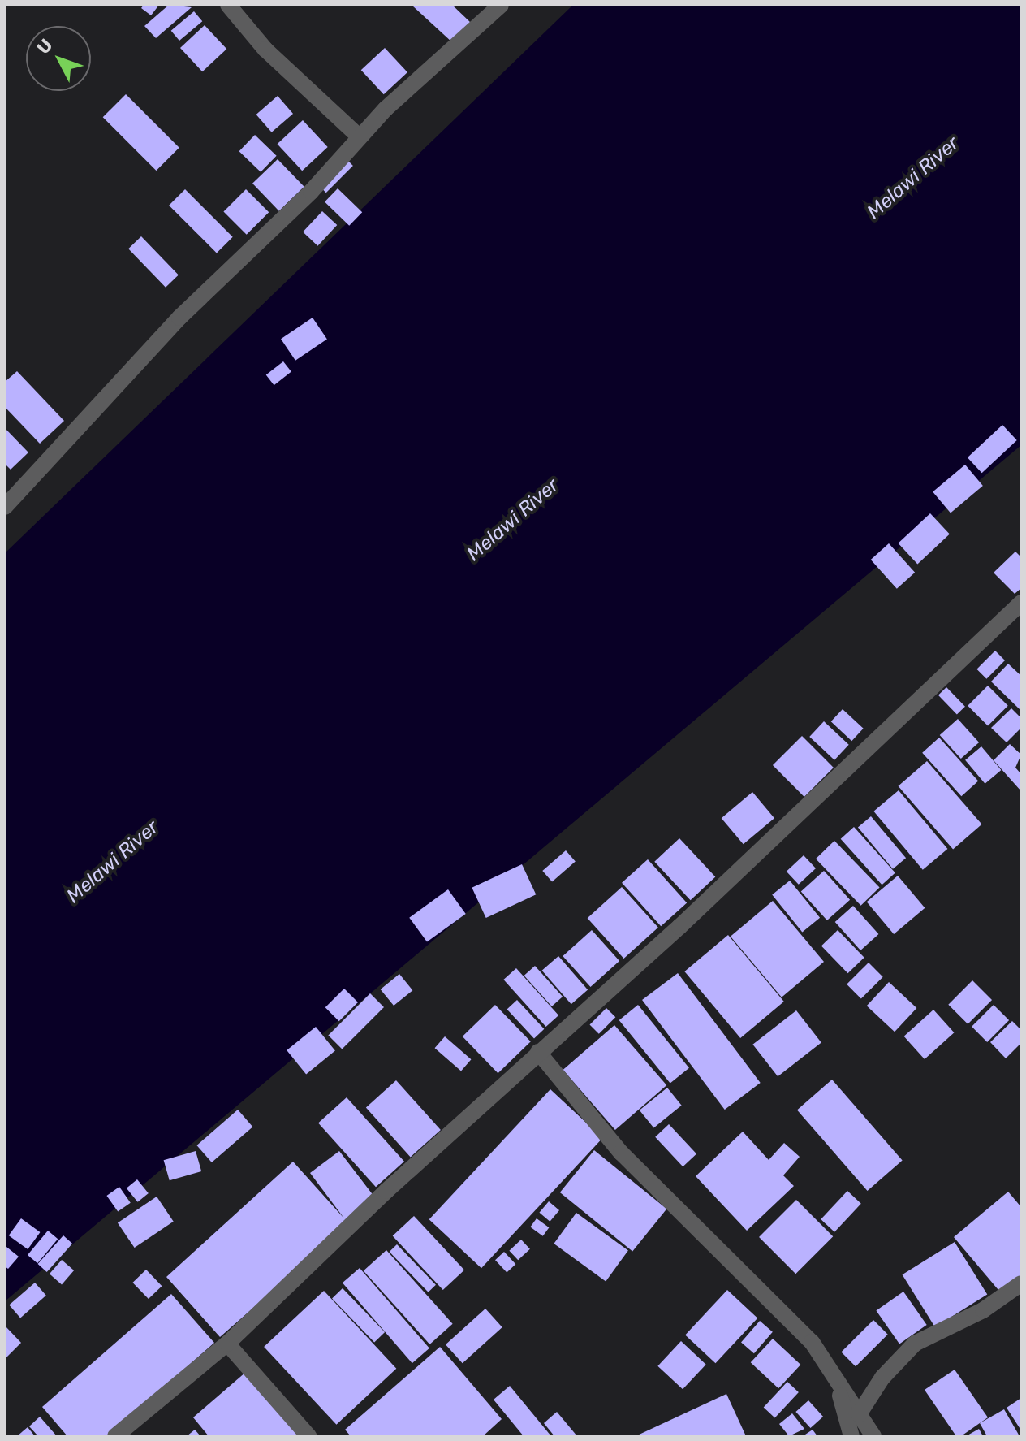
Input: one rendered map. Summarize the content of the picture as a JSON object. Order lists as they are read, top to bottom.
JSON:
{
  "water": ["Melawi River"],
  "north": "top left"
}
